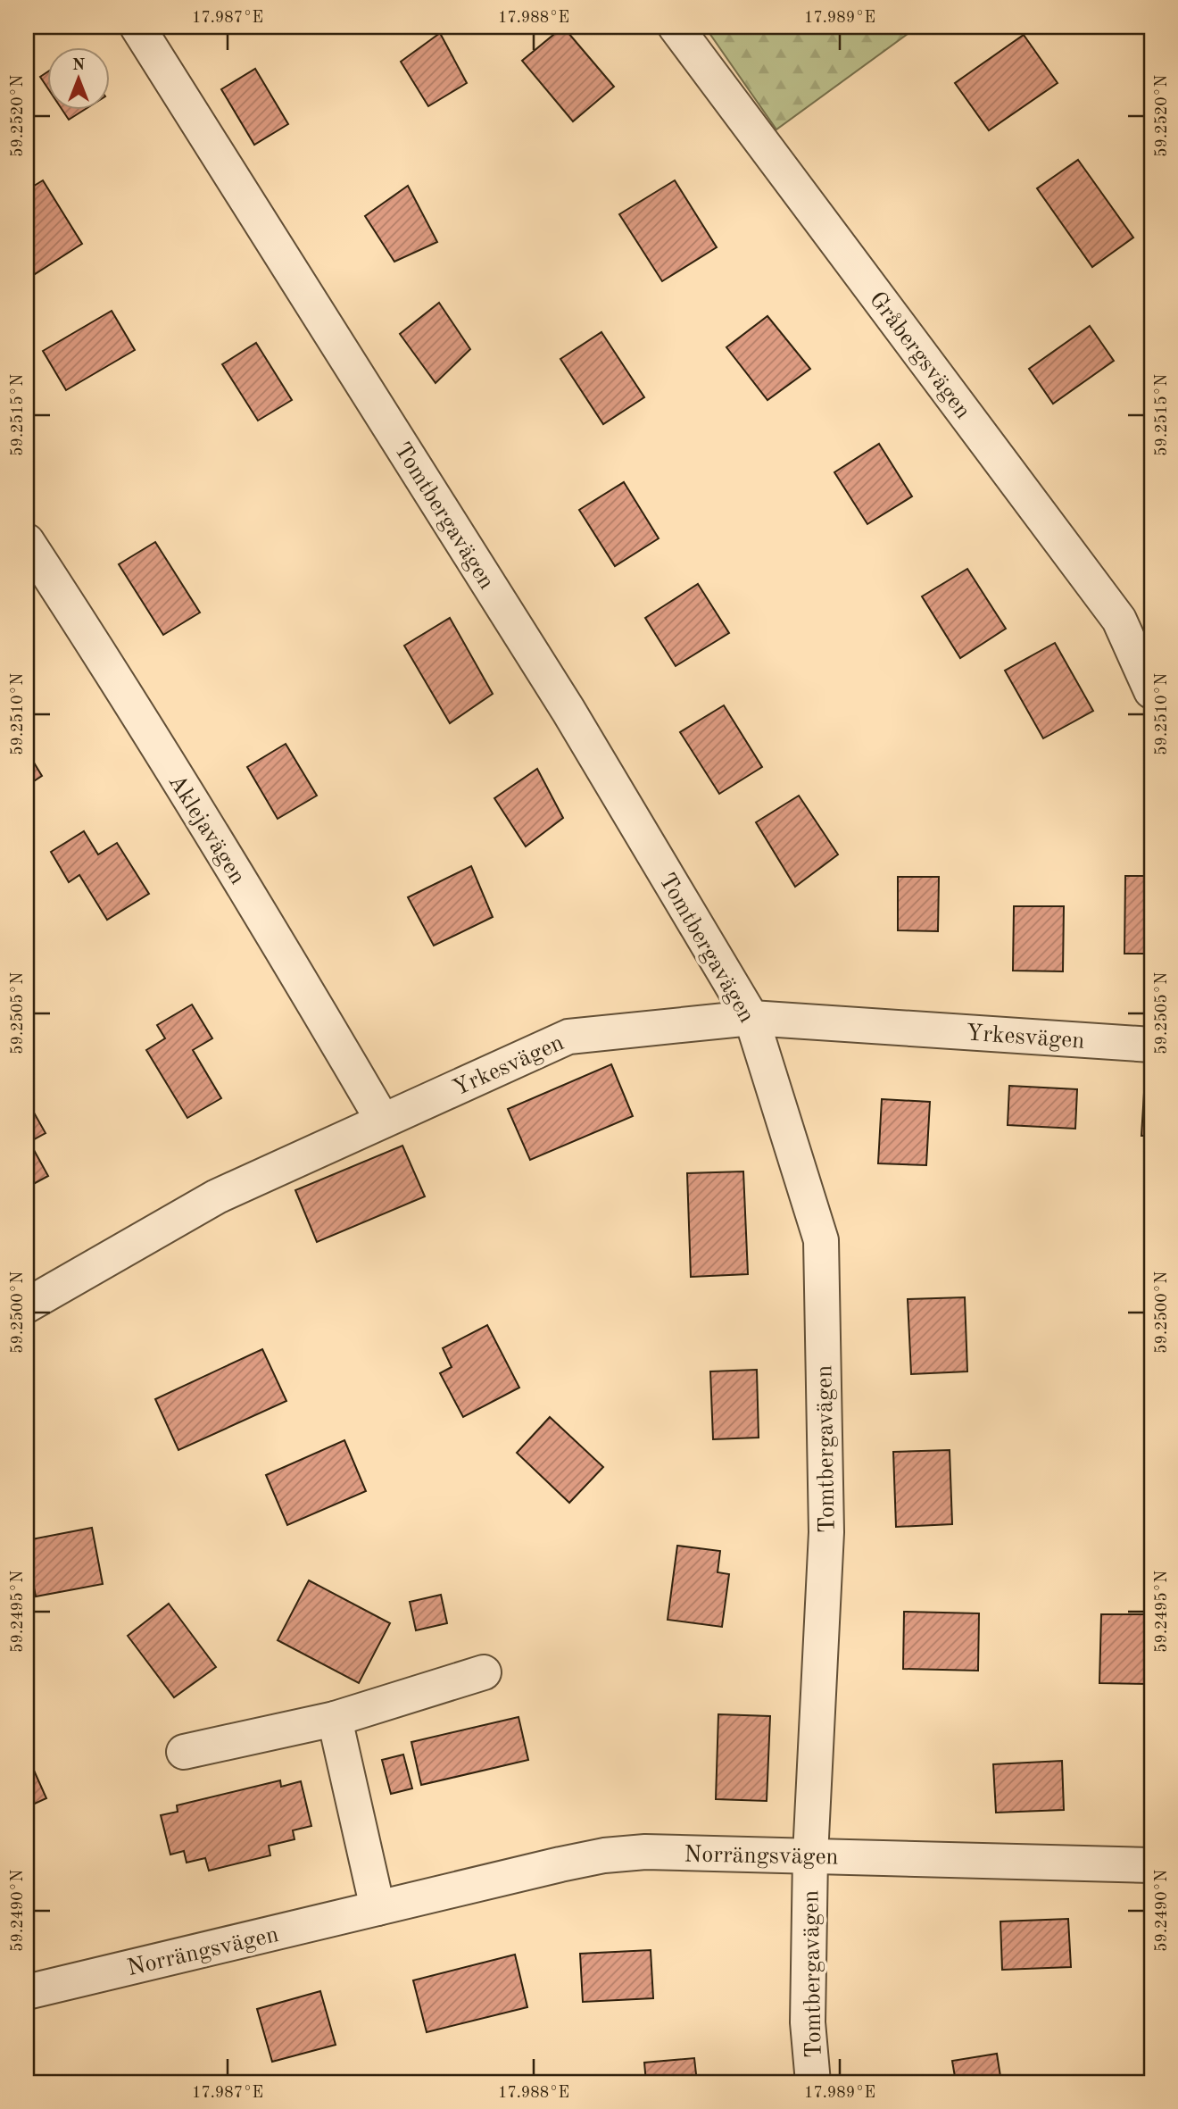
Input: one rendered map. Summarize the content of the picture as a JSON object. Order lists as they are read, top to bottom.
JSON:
{
  "streets": {
    "street": [
      "Gråbergsvägen",
      "Tomtbergavägen",
      "Aklejavägen",
      "Yrkesvägen",
      "Norrängsvägen"
    ]
  },
  "crossings": [
    ["Tomtbergavägen", "Yrkesvägen"],
    ["Tomtbergavägen", "Norrängsvägen"],
    ["Aklejavägen", "Yrkesvägen"]
  ],
  "north": "top",
  "coordinates": [
    "17.987°E",
    "17.988°E",
    "17.989°E",
    "59.2520°N",
    "59.2515°N",
    "59.2510°N",
    "59.2505°N",
    "59.2500°N",
    "59.2495°N",
    "59.2490°N"
  ]
}
